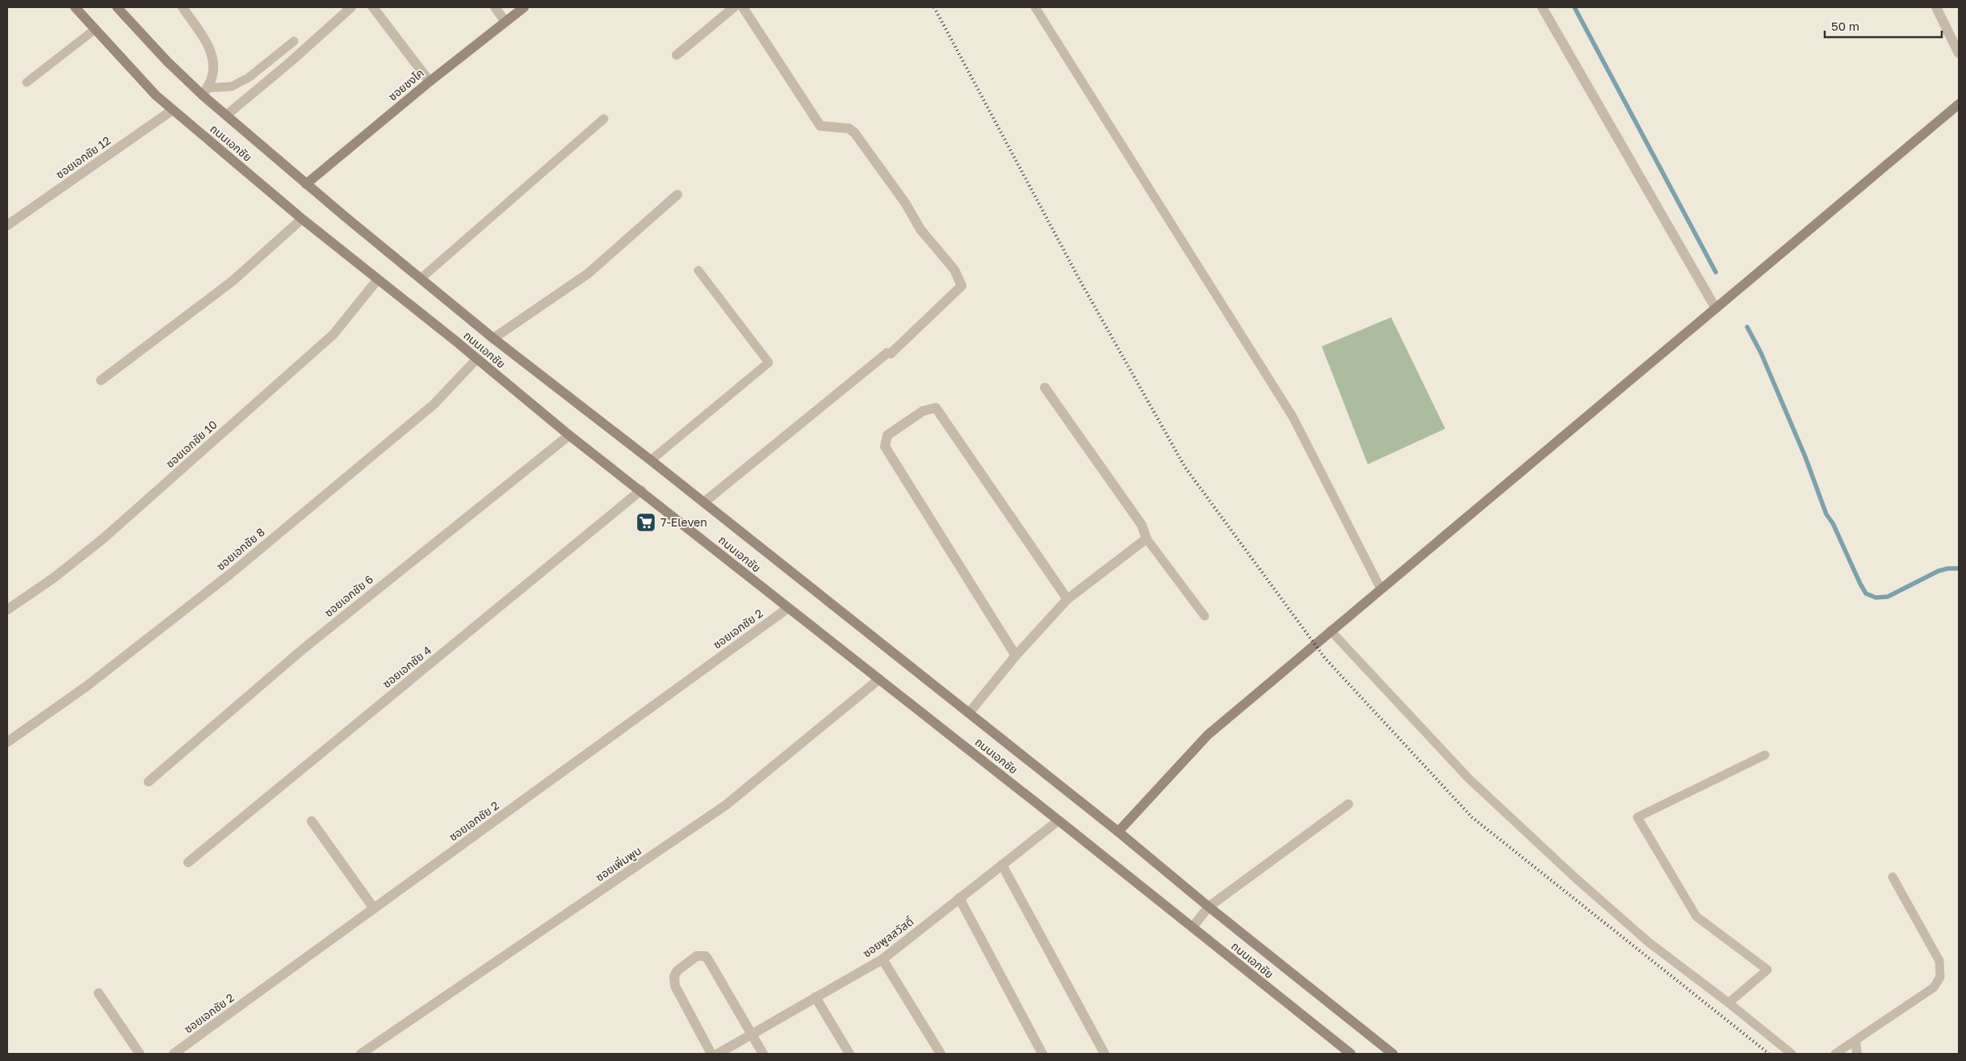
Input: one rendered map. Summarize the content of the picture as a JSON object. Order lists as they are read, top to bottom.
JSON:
{
  "streets": {
    "main road": ["ซอยชงโค", "ถนนเอกชัย"],
    "street": [
      "ซอยเอกชัย 12",
      "ซอยเอกชัย 10",
      "ซอยเอกชัย 8",
      "ซอยเอกชัย 6",
      "ซอยเอกชัย 2",
      "ซอยเอกชัย 4",
      "ซอยเพิ่มพูน",
      "ซอยพูลสวัสดิ์"
    ]
  },
  "crossings": [
    ["ซอยชงโค", "ถนนเอกชัย"],
    ["ถนนเอกชัย", "ซอยเอกชัย 12"],
    ["ถนนเอกชัย", "ซอยเอกชัย 10"],
    ["ถนนเอกชัย", "ซอยเอกชัย 8"],
    ["ถนนเอกชัย", "ซอยเอกชัย 6"],
    ["ถนนเอกชัย", "ซอยเอกชัย 2"],
    ["ถนนเอกชัย", "ซอยเอกชัย 4"],
    ["ถนนเอกชัย", "ซอยเพิ่มพูน"],
    ["ถนนเอกชัย", "ซอยพูลสวัสดิ์"]
  ],
  "places": {
    "supermarket": ["7-Eleven"]
  },
  "scale_bar": "50 m"
}
